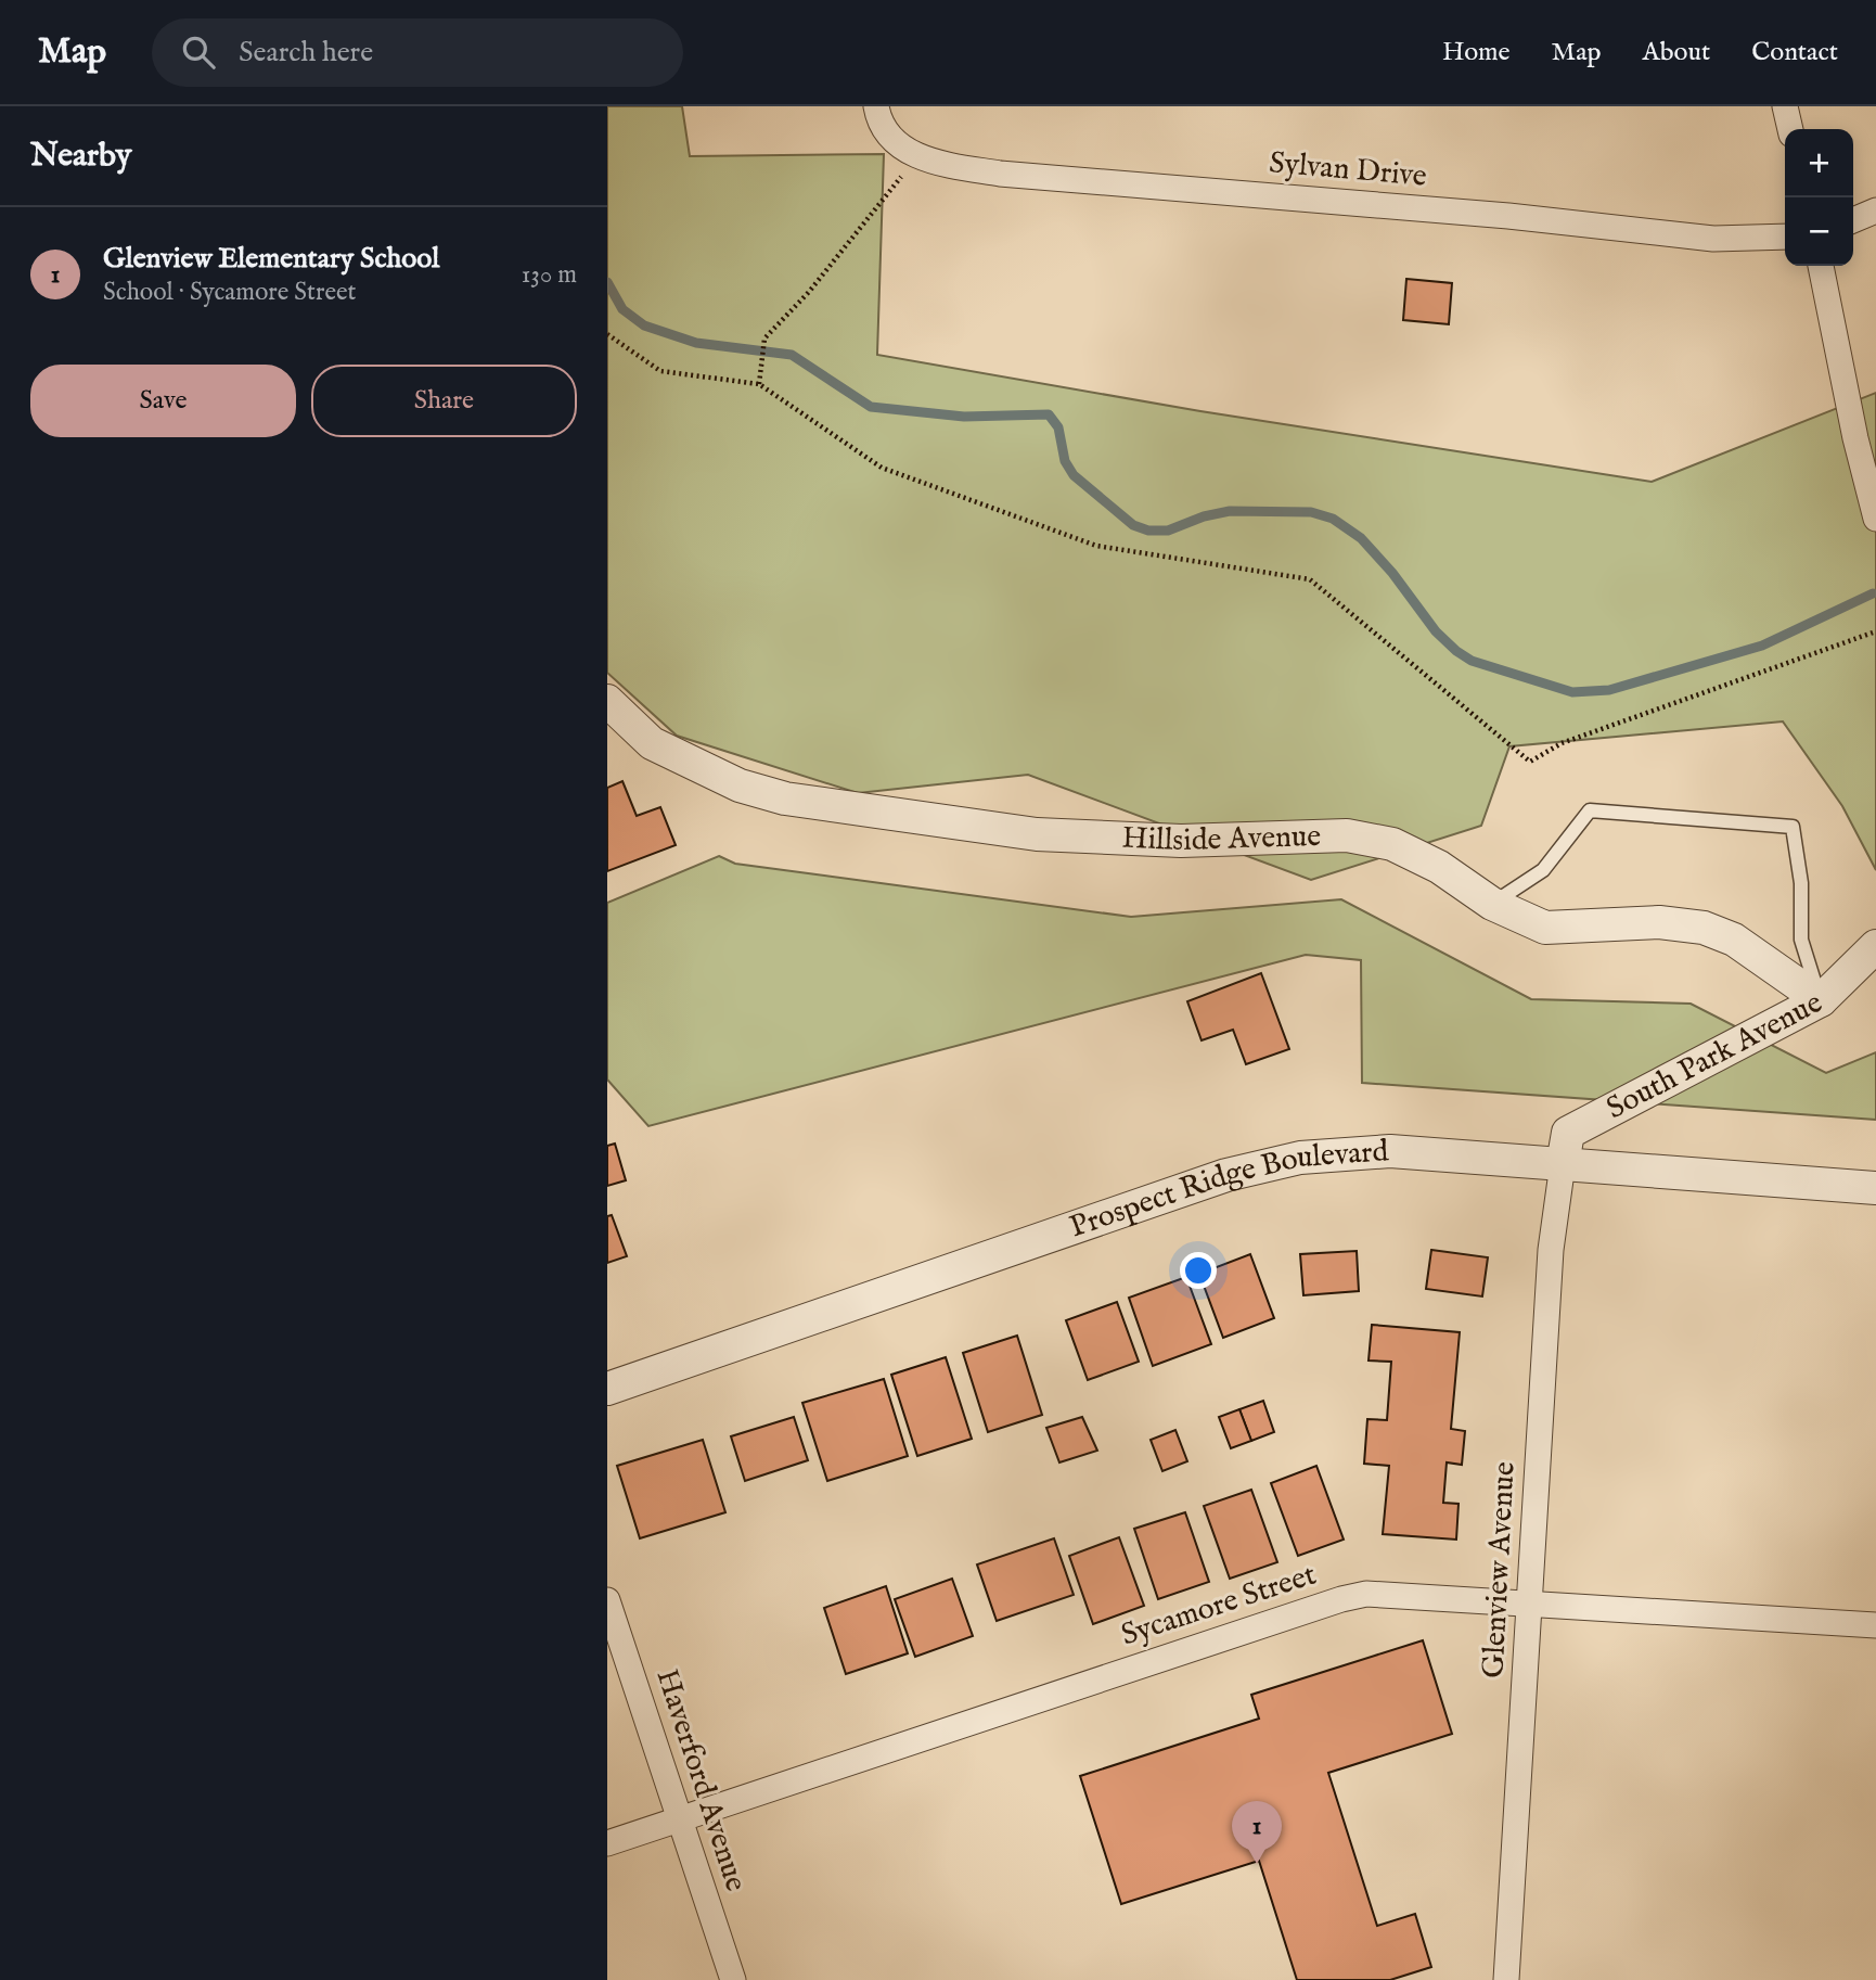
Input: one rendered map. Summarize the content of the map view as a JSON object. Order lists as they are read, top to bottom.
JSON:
{
  "streets": {
    "street": [
      "Sylvan Drive",
      "Hillside Avenue",
      "South Park Avenue",
      "Prospect Ridge Boulevard",
      "Glenview Avenue",
      "Sycamore Street",
      "Haverford Avenue"
    ]
  },
  "crossings": [
    ["Hillside Avenue", "South Park Avenue"],
    ["South Park Avenue", "Prospect Ridge Boulevard"],
    ["South Park Avenue", "Glenview Avenue"],
    ["Prospect Ridge Boulevard", "Glenview Avenue"],
    ["Glenview Avenue", "Sycamore Street"],
    ["Sycamore Street", "Haverford Avenue"]
  ],
  "page": {
    "header": "Map",
    "search": "Search here",
    "nav": [
      "Home",
      "Map",
      "About",
      "Contact"
    ],
    "heading": "Nearby",
    "map_buttons": ["+", "−"],
    "list": [
      {
        "mark": "1",
        "name": "Glenview Elementary School",
        "note": "School · Sycamore Street",
        "value": "130 m"
      }
    ],
    "buttons": ["Save", "Share"],
    "pins": "1"
  }
}
